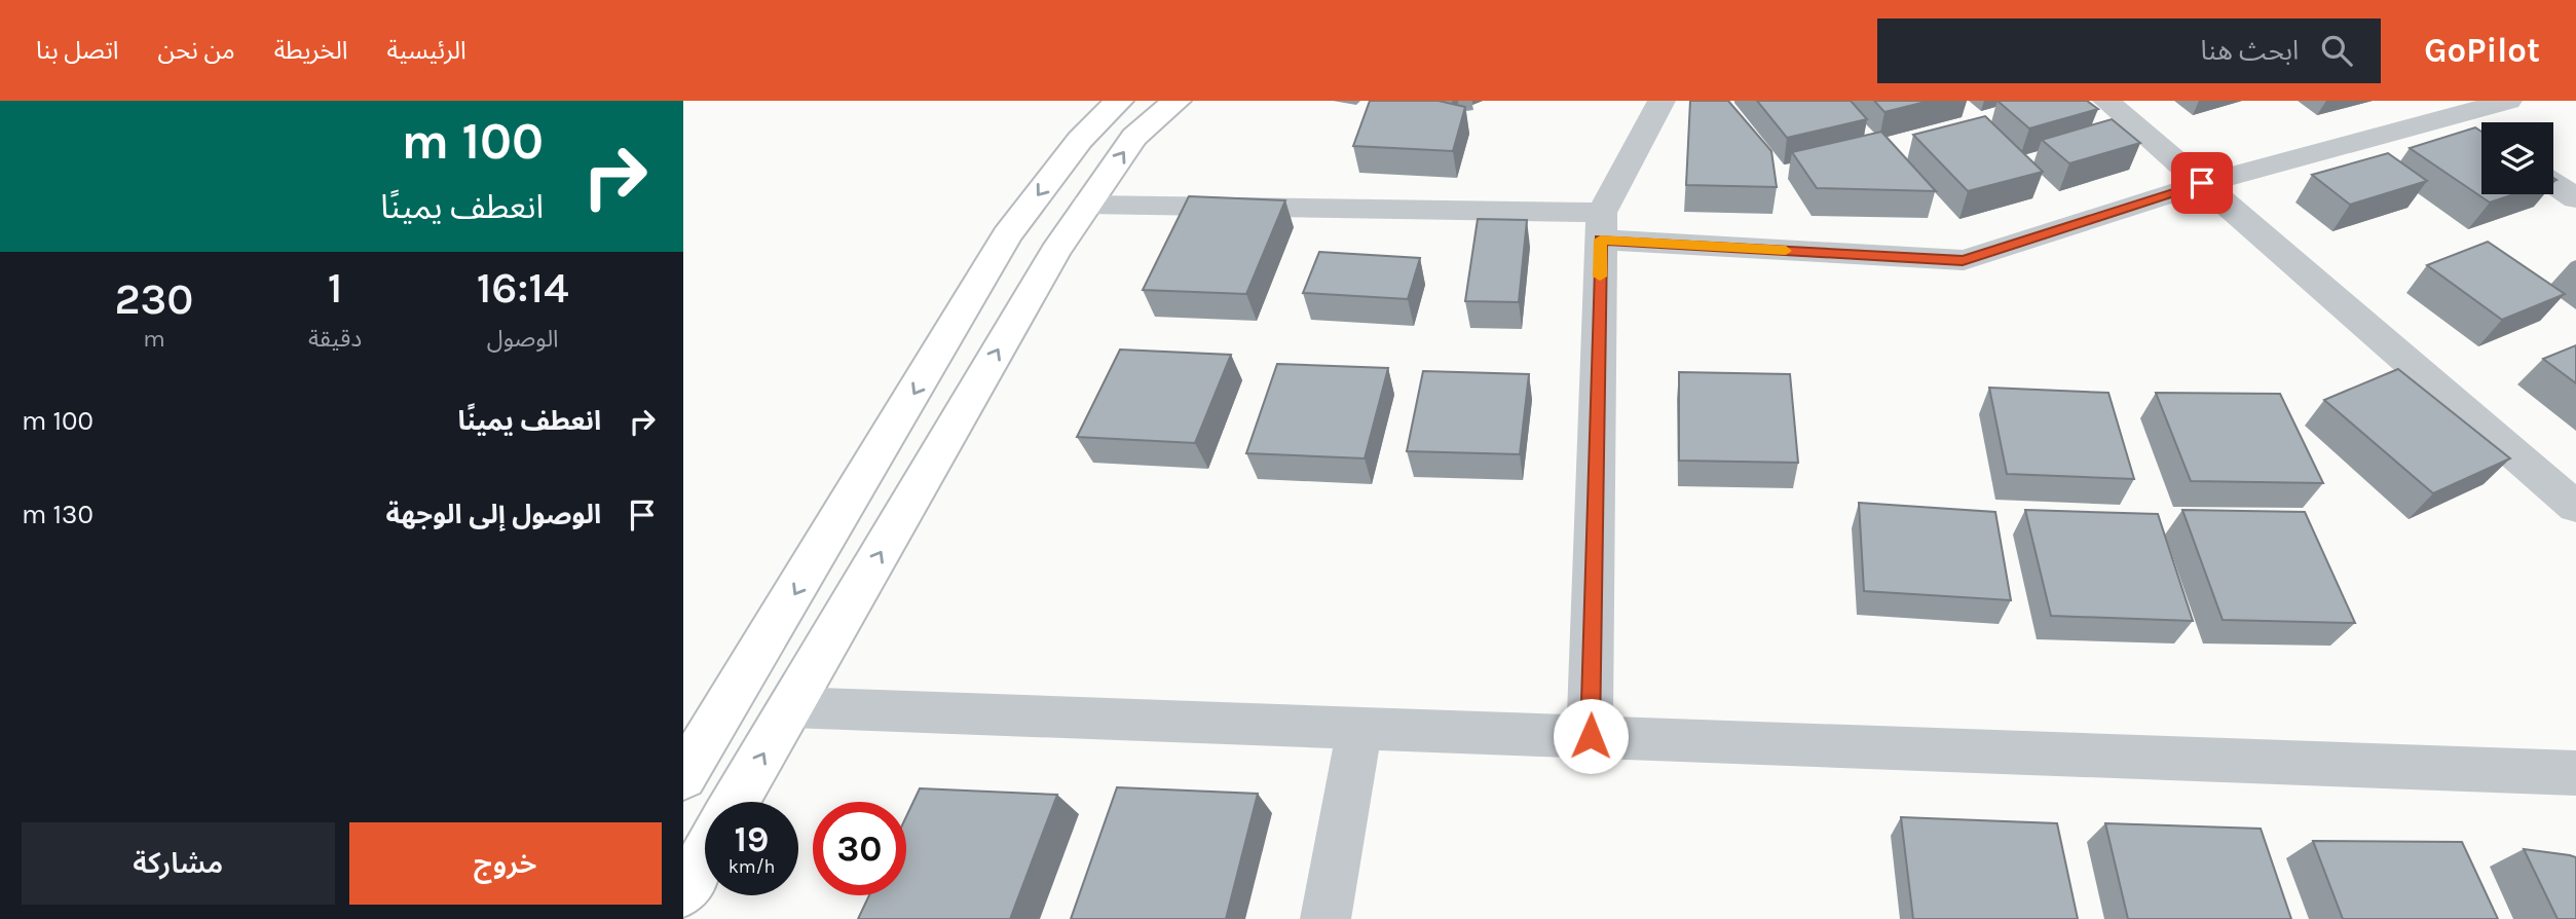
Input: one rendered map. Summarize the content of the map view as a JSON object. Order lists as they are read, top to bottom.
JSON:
{
  "page": {
    "header": "GoPilot",
    "search": "ابحث هنا",
    "nav": [
      "الرئيسية",
      "الخريطة",
      "من نحن",
      "اتصل بنا"
    ],
    "turn": ["100 m", "انعطف يمينًا"],
    "eta": [
      "16:14",
      "الوصول",
      "1",
      "دقيقة",
      "230",
      "m"
    ],
    "list": [
      {
        "name": "انعطف يمينًا",
        "value": "100 m"
      },
      {
        "name": "الوصول إلى الوجهة",
        "value": "130 m"
      }
    ],
    "speed": "19 km/h",
    "limit": "30",
    "buttons": ["خروج", "مشاركة"]
  }
}
